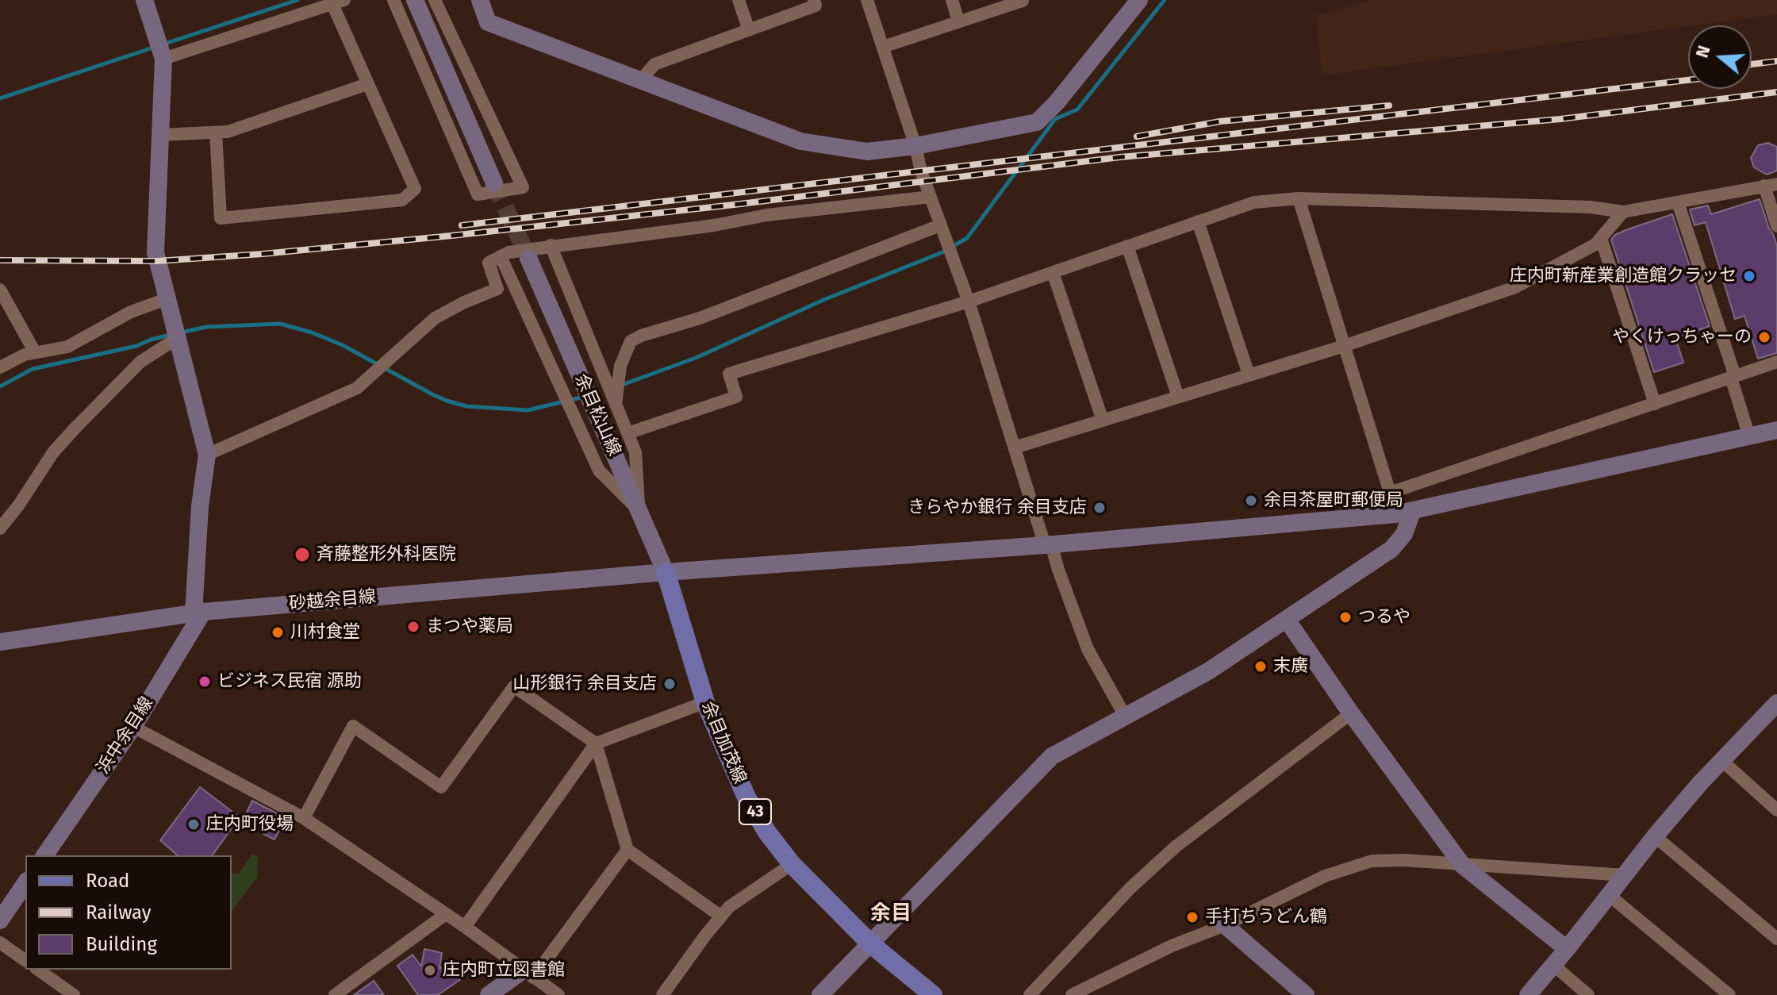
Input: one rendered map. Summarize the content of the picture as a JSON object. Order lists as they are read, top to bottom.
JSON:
{
  "streets": {
    "main road": ["余目加茂線", "43"],
    "street": ["余目松山線", "砂越余目線", "浜中余目線"]
  },
  "crossings": [
    ["余目松山線", "砂越余目線"],
    ["余目松山線", "余目加茂線"],
    ["砂越余目線", "浜中余目線"],
    ["砂越余目線", "余目加茂線"]
  ],
  "districts": ["余目"],
  "places": [
    "庄内町新産業創造館クラッセ",
    "やくけっちゃーの",
    "余目茶屋町郵便局",
    "きらやか銀行 余目支店",
    "斉藤整形外科医院",
    "つるや",
    "まつや薬局",
    "川村食堂",
    "末廣",
    "ビジネス民宿 源助",
    "山形銀行 余目支店",
    "庄内町役場",
    "手打ちうどん鶴",
    "庄内町立図書館"
  ],
  "legend": ["Road", "Railway", "Building"],
  "north": "left"
}
